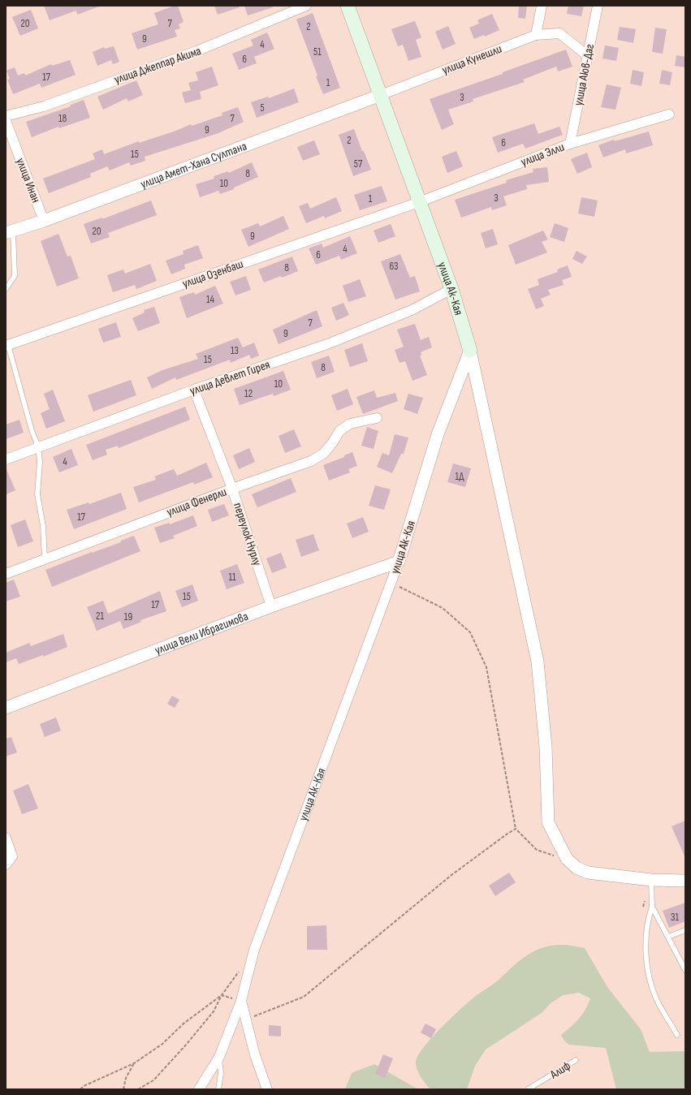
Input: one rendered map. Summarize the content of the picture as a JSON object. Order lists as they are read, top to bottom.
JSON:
{
  "streets": {
    "main road": ["улица Ак-Кая"],
    "street": [
      "улица Кунешли",
      "улица Джеппар Акима",
      "улица Аюв-Даг",
      "улица Элли",
      "улица Амет-Хана Султана",
      "улица Инан",
      "улица Озенбаш",
      "улица Девлет Гирея",
      "улица Фенерли",
      "переулок Нурлу",
      "улица Вели Ибрагимова"
    ],
    "lane": ["Алиф"]
  },
  "crossings": [
    ["улица Кунешли", "улица Аюв-Даг"],
    ["улица Кунешли", "улица Амет-Хана Султана"],
    ["улица Кунешли", "улица Ак-Кая"],
    ["улица Аюв-Даг", "улица Элли"],
    ["улица Элли", "улица Озенбаш"],
    ["улица Элли", "улица Ак-Кая"],
    ["улица Амет-Хана Султана", "улица Инан"],
    ["улица Амет-Хана Султана", "улица Ак-Кая"],
    ["улица Озенбаш", "улица Ак-Кая"],
    ["улица Ак-Кая", "улица Девлет Гирея"],
    ["улица Ак-Кая", "улица Вели Ибрагимова"],
    ["улица Девлет Гирея", "переулок Нурлу"],
    ["улица Фенерли", "переулок Нурлу"],
    ["переулок Нурлу", "улица Вели Ибрагимова"]
  ],
  "house_numbers": [
    "20",
    "7",
    "2",
    "9",
    "4",
    "51",
    "6",
    "17",
    "1",
    "3",
    "5",
    "18",
    "7",
    "9",
    "2",
    "6",
    "15",
    "57",
    "8",
    "10",
    "3",
    "1",
    "20",
    "9",
    "4",
    "6",
    "63",
    "8",
    "14",
    "7",
    "9",
    "13",
    "15",
    "8",
    "10",
    "12",
    "4",
    "1Д",
    "17",
    "11",
    "15",
    "17",
    "21",
    "19",
    "31"
  ]
}
